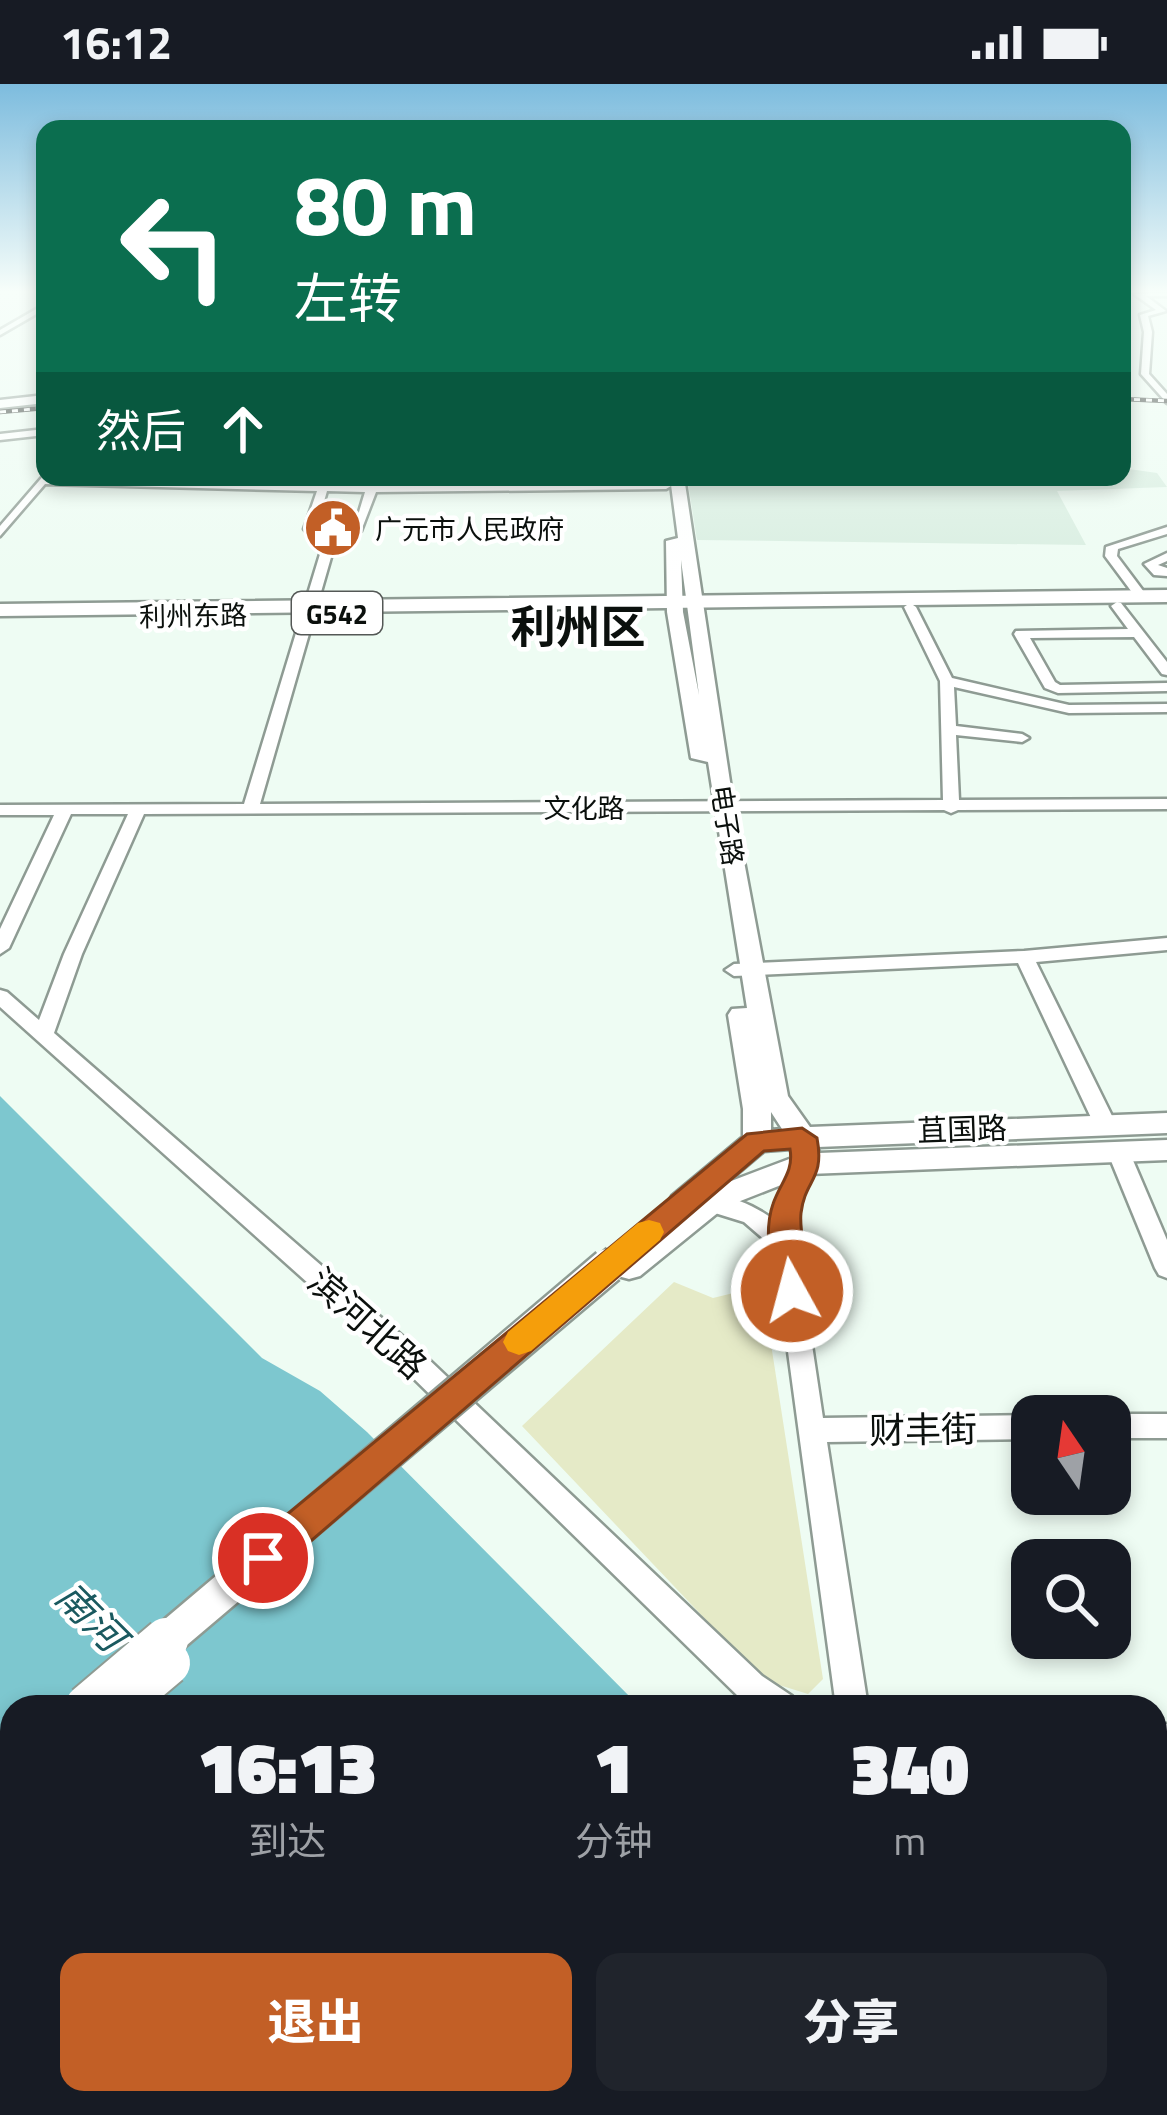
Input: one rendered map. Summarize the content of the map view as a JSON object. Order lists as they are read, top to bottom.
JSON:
{
  "streets": {
    "highway": ["G542", "利州东路"],
    "main road": ["电子路", "苴国路"],
    "street": ["文化路", "滨河北路", "财丰街"]
  },
  "crossings": [
    ["G542", "利州东路"],
    ["G542", "电子路"],
    ["利州东路", "电子路"],
    ["文化路", "电子路"],
    ["电子路", "苴国路"]
  ],
  "districts": ["利州区"],
  "water": ["南河"],
  "places": {
    "public building": ["广元市人民政府"]
  },
  "north": "top",
  "page": {
    "status": "16:12",
    "turn": ["80 m", "左转"],
    "then": "然后",
    "eta": [
      "16:13",
      "到达",
      "1",
      "分钟",
      "340",
      "m"
    ],
    "buttons": ["退出", "分享"]
  }
}
